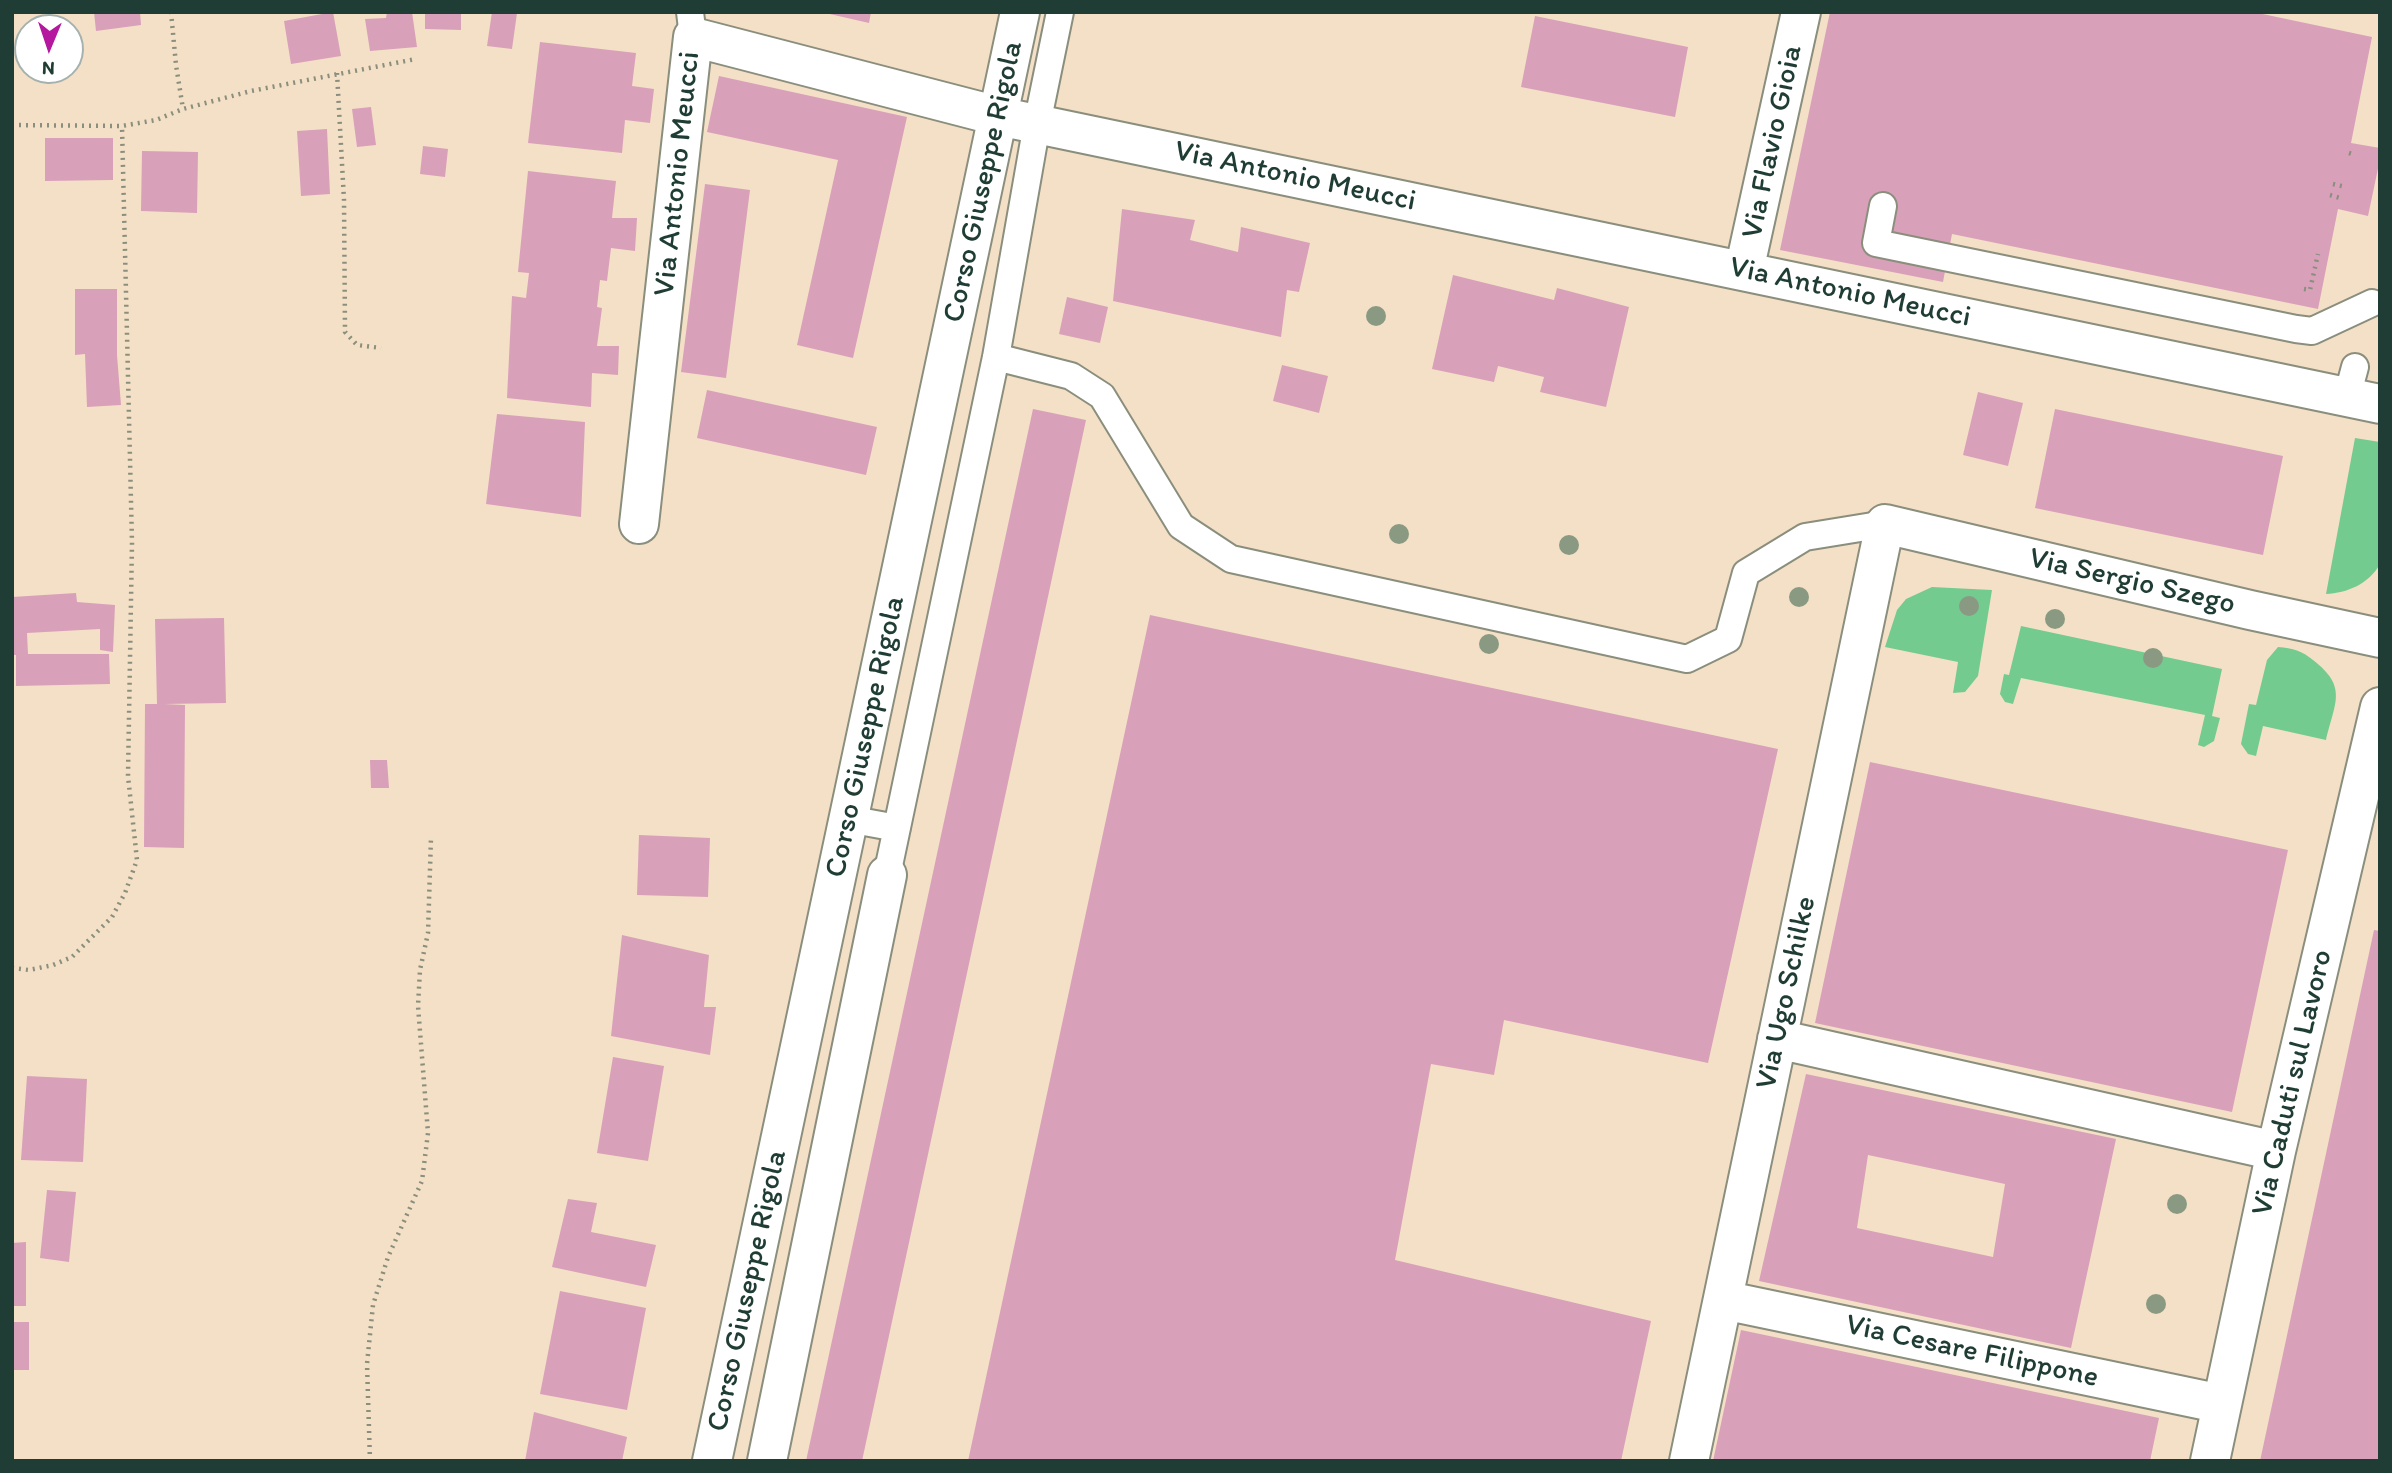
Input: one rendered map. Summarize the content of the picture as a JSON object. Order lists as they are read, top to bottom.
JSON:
{
  "streets": {
    "street": [
      "Via Flavio Gioia",
      "Via Antonio Meucci",
      "Corso Giuseppe Rigola",
      "Via Sergio Szego",
      "Via Ugo Schilke",
      "Via Caduti sul Lavoro",
      "Via Cesare Filippone"
    ]
  },
  "crossings": [
    ["Via Flavio Gioia", "Via Antonio Meucci"],
    ["Via Antonio Meucci", "Corso Giuseppe Rigola"],
    ["Via Sergio Szego", "Via Ugo Schilke"],
    ["Via Ugo Schilke", "Via Cesare Filippone"],
    ["Via Caduti sul Lavoro", "Via Cesare Filippone"]
  ],
  "north": "bottom"
}
